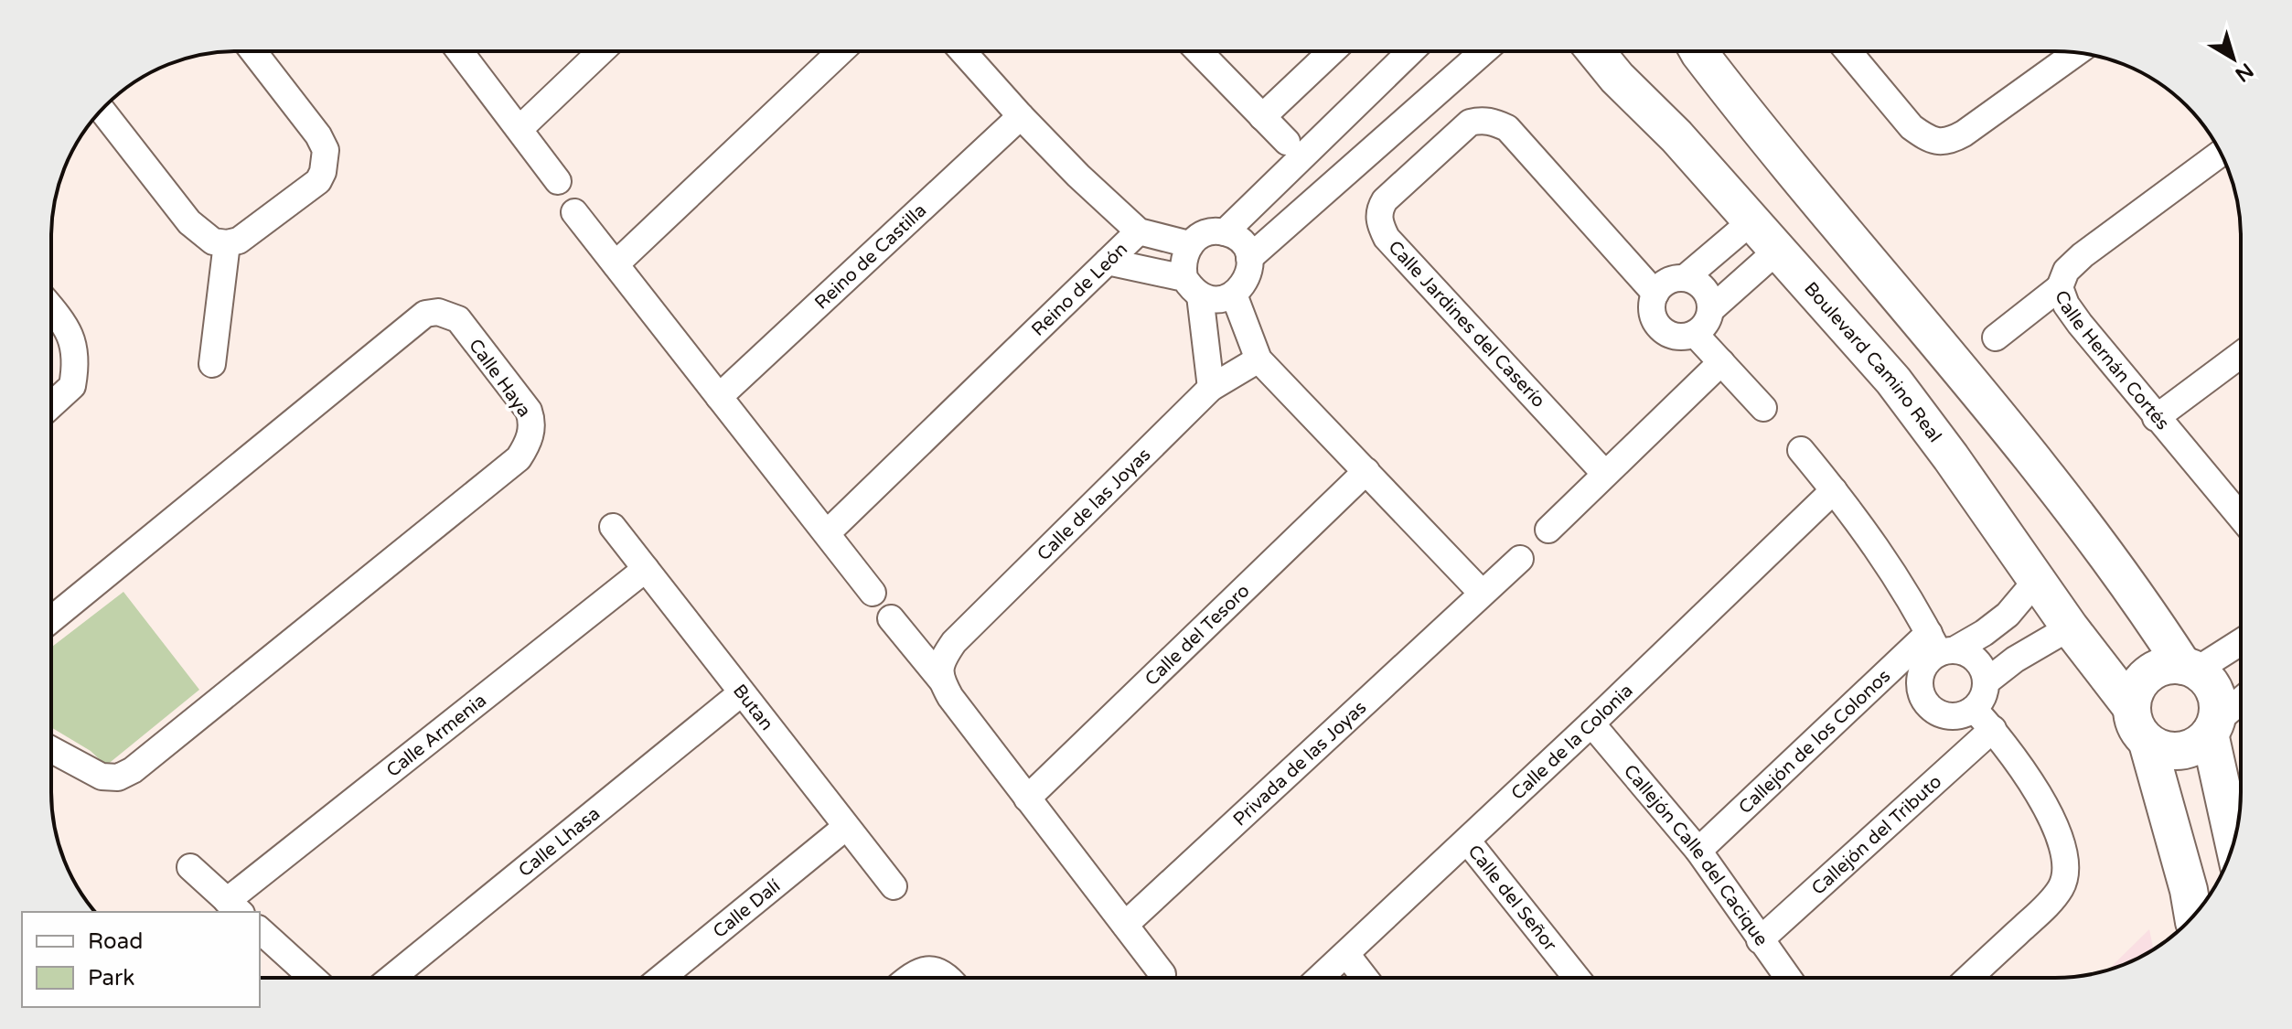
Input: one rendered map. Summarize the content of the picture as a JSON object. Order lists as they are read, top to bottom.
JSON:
{
  "streets": {
    "street": [
      "Reino de Castilla",
      "Reino de León",
      "Calle Jardines del Caserío",
      "Calle Hernán Cortés",
      "Boulevard Camino Real",
      "Calle Haya",
      "Calle de las Joyas",
      "Calle del Tesoro",
      "Butan",
      "Calle Armenia",
      "Calle de la Colonia",
      "Callejón de los Colonos",
      "Privada de las Joyas",
      "Callejón del Tributo",
      "Calle Lhasa",
      "Callejón Calle del Cacique",
      "Calle del Señor",
      "Calle Dalí"
    ]
  },
  "crossings": [
    ["Reino de Castilla", "Reino de León"],
    ["Boulevard Camino Real", "Callejón de los Colonos"],
    ["Butan", "Calle Armenia"],
    ["Butan", "Calle Lhasa"],
    ["Butan", "Calle Dalí"],
    ["Calle de la Colonia", "Callejón Calle del Cacique"],
    ["Calle de la Colonia", "Calle del Señor"],
    ["Callejón de los Colonos", "Callejón Calle del Cacique"],
    ["Callejón del Tributo", "Callejón Calle del Cacique"]
  ],
  "legend": ["Road", "Park"],
  "north": "bottom right"
}
